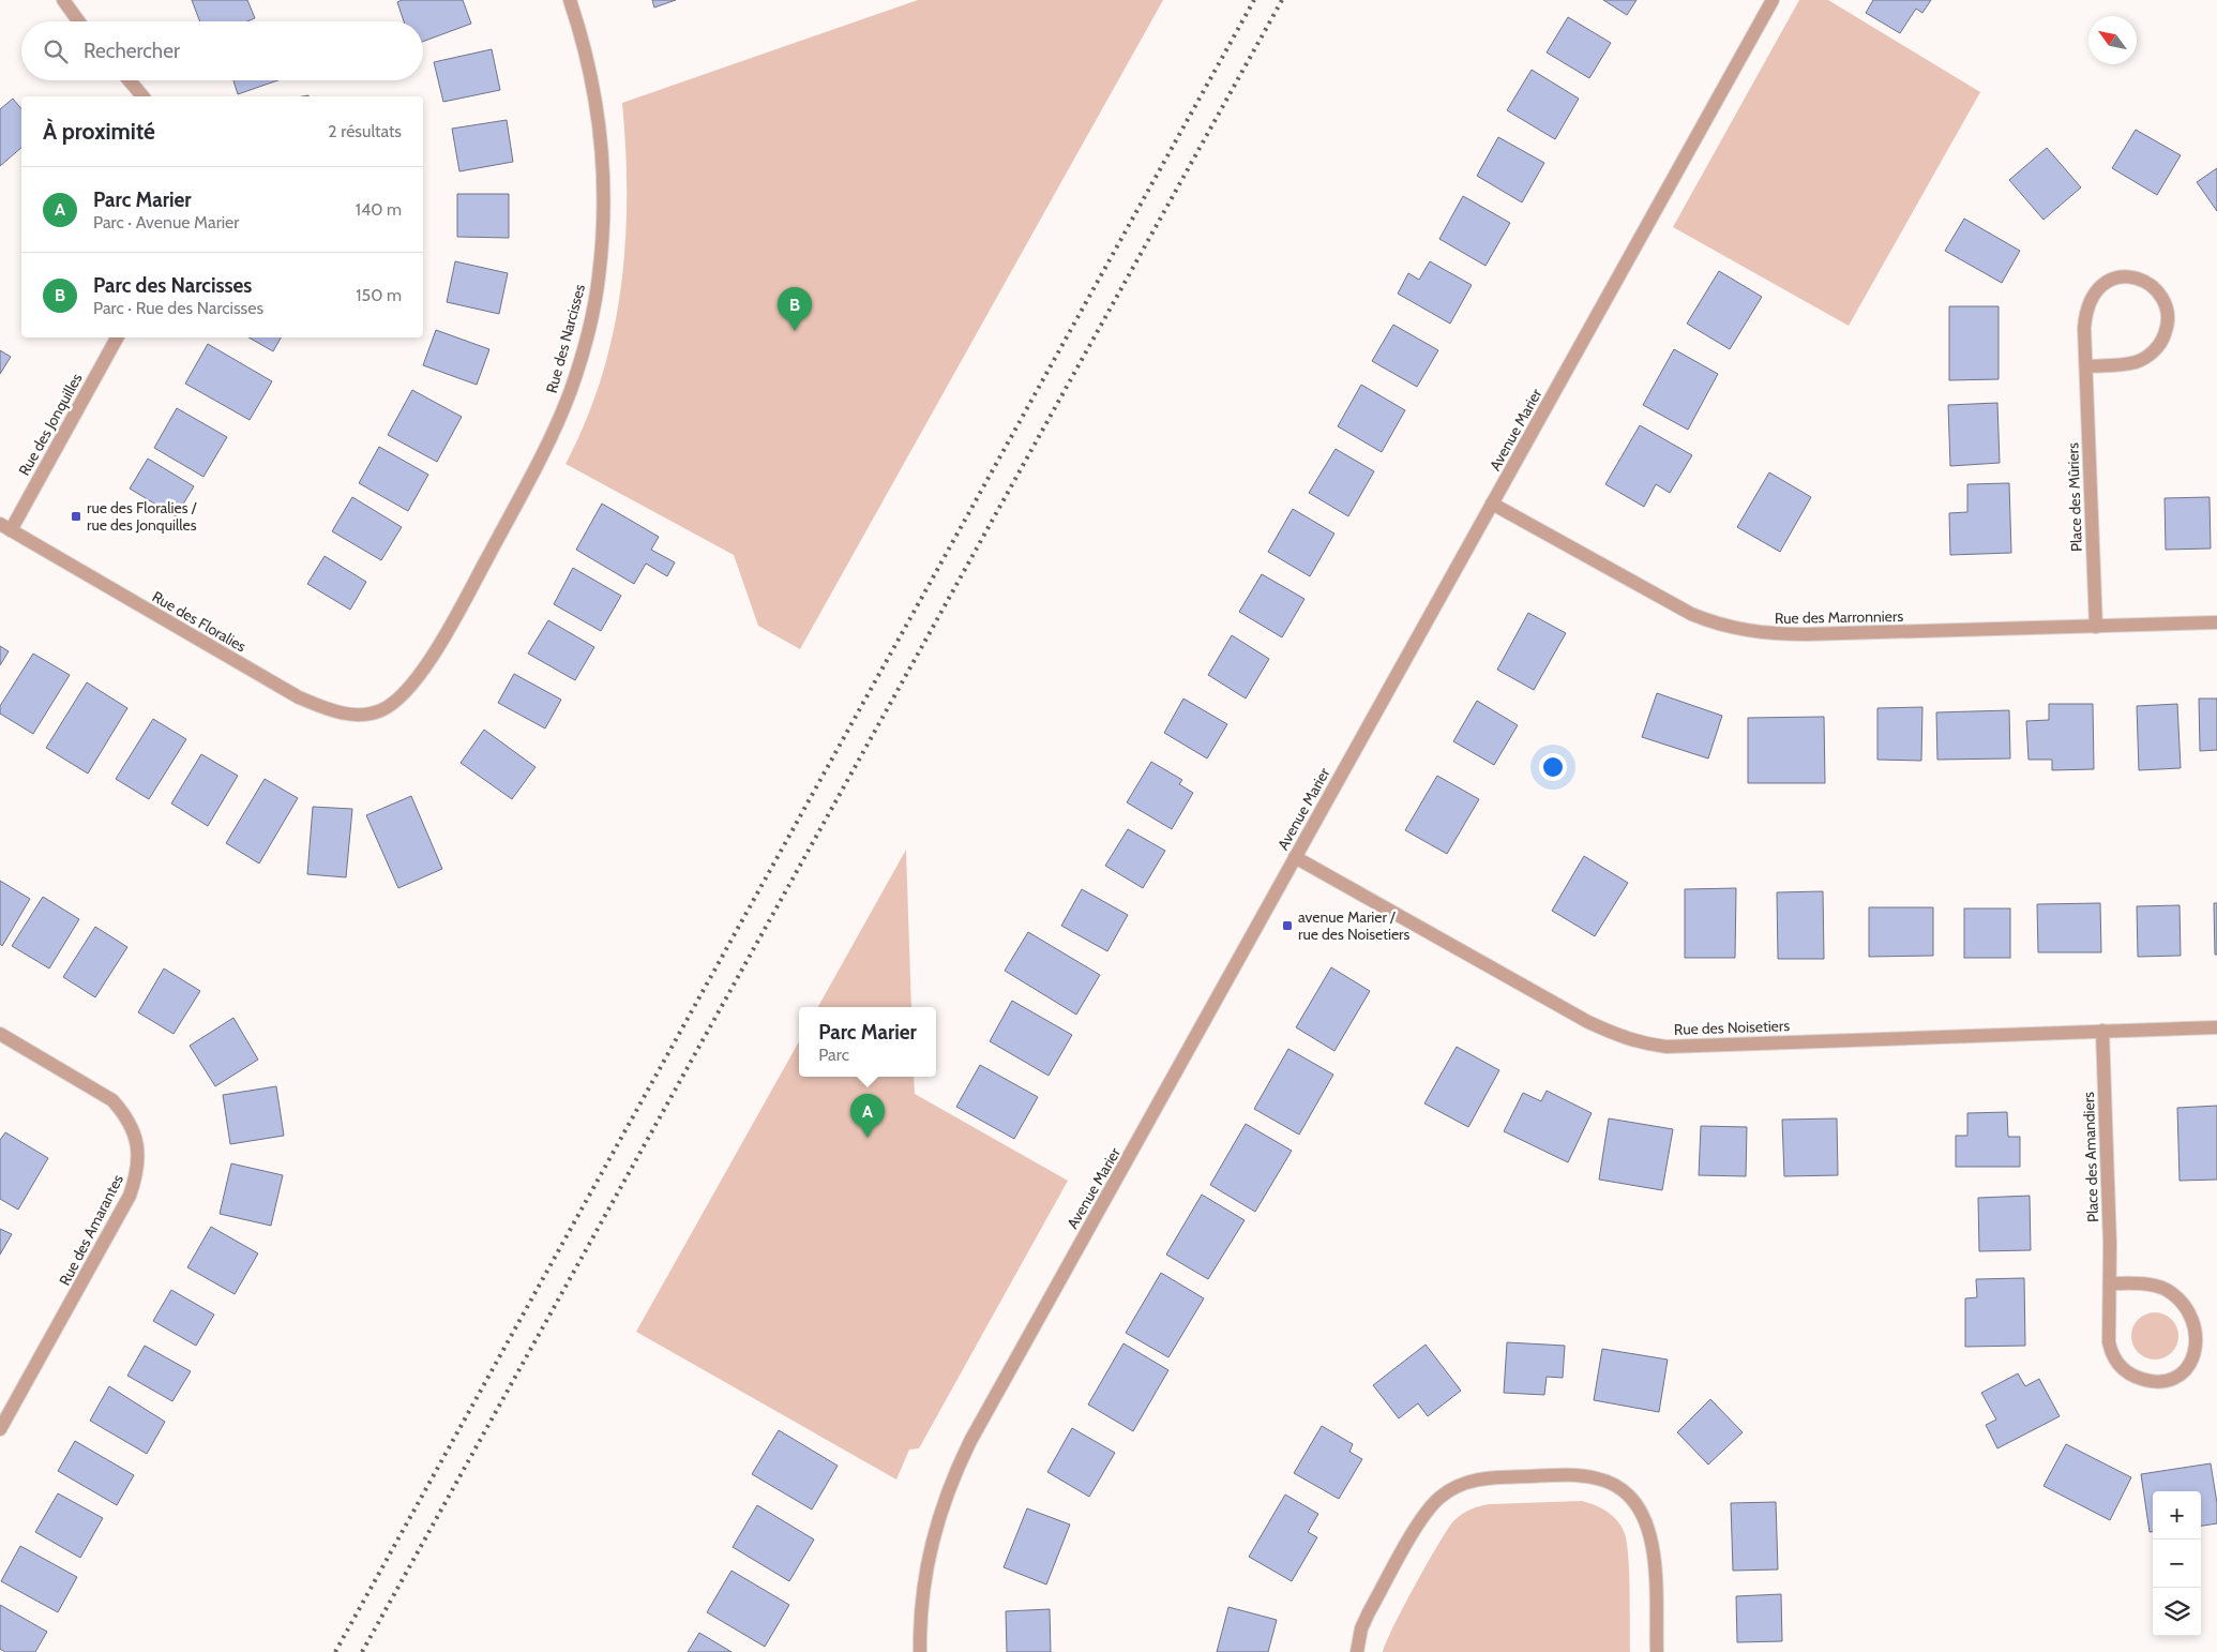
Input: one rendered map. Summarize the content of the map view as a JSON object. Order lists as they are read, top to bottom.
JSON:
{
  "streets": {
    "street": [
      "Rue des Narcisses",
      "Rue des Jonquilles",
      "Avenue Marier",
      "Place des Mûriers",
      "Rue des Marronniers",
      "Rue des Floralies",
      "Rue des Noisetiers",
      "Place des Amandiers",
      "Rue des Amarantes"
    ]
  },
  "crossings": [
    ["Rue des Narcisses", "Rue des Floralies"],
    ["Rue des Jonquilles", "Rue des Floralies"],
    ["Avenue Marier", "Rue des Marronniers"],
    ["Avenue Marier", "Rue des Noisetiers"],
    ["Place des Mûriers", "Rue des Marronniers"],
    ["Rue des Noisetiers", "Place des Amandiers"]
  ],
  "places": {
    "transit": ["rue des Floralies / rue des Jonquilles", "avenue Marier / rue des Noisetiers"]
  },
  "north": "top left",
  "page": {
    "search": "Rechercher",
    "heading": ["À proximité", "2 résultats"],
    "list": [
      {
        "mark": "A",
        "name": "Parc Marier",
        "note": "Parc · Avenue Marier",
        "value": "140 m"
      },
      {
        "mark": "B",
        "name": "Parc des Narcisses",
        "note": "Parc · Rue des Narcisses",
        "value": "150 m"
      }
    ],
    "pins": ["B", "A"],
    "popup": ["Parc Marier", "Parc"],
    "map_buttons": ["+", "−"]
  }
}
